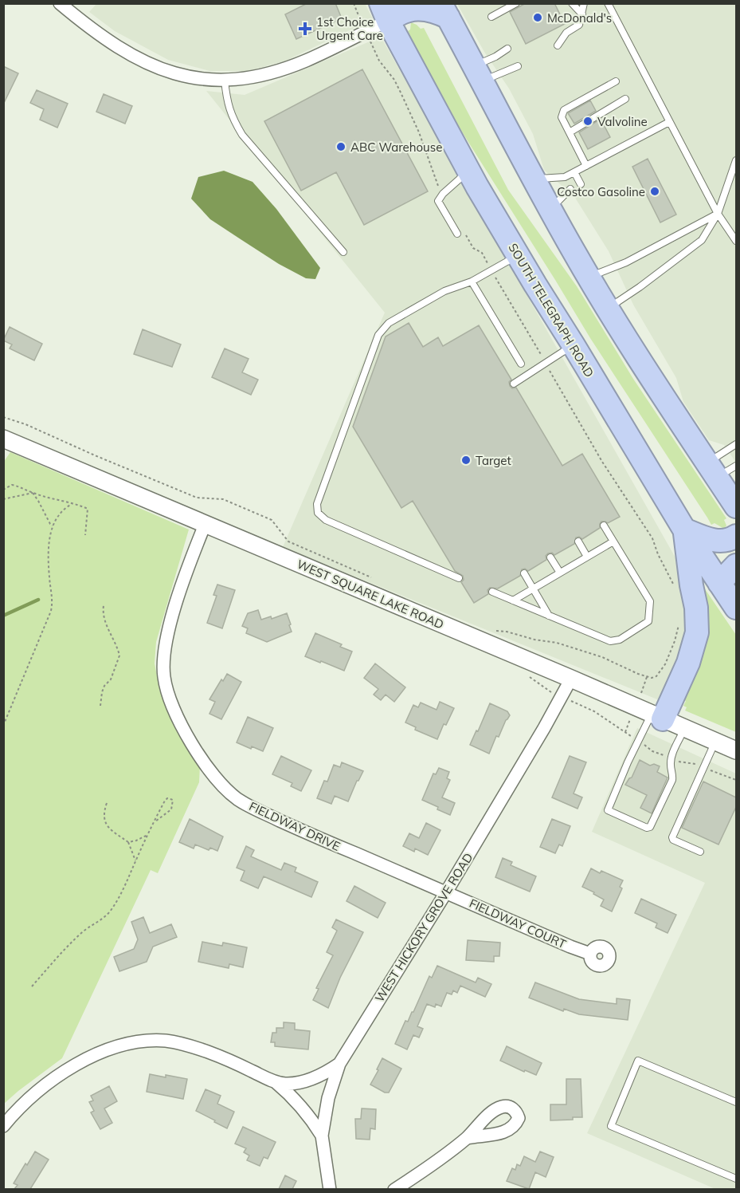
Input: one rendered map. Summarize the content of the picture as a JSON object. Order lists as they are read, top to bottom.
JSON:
{
  "streets": {
    "highway": ["SOUTH TELEGRAPH ROAD"],
    "street": [
      "WEST SQUARE LAKE ROAD",
      "FIELDWAY DRIVE",
      "FIELDWAY COURT",
      "WEST HICKORY GROVE ROAD"
    ]
  },
  "crossings": [
    ["WEST SQUARE LAKE ROAD", "FIELDWAY DRIVE"],
    ["WEST SQUARE LAKE ROAD", "WEST HICKORY GROVE ROAD"],
    ["FIELDWAY DRIVE", "FIELDWAY COURT"],
    ["FIELDWAY DRIVE", "WEST HICKORY GROVE ROAD"],
    ["FIELDWAY COURT", "WEST HICKORY GROVE ROAD"]
  ],
  "places": {
    "other": [
      "McDonald's",
      "Valvoline",
      "ABC Warehouse",
      "Costco Gasoline",
      "Target"
    ],
    "health": ["1st Choice Urgent Care"]
  }
}
